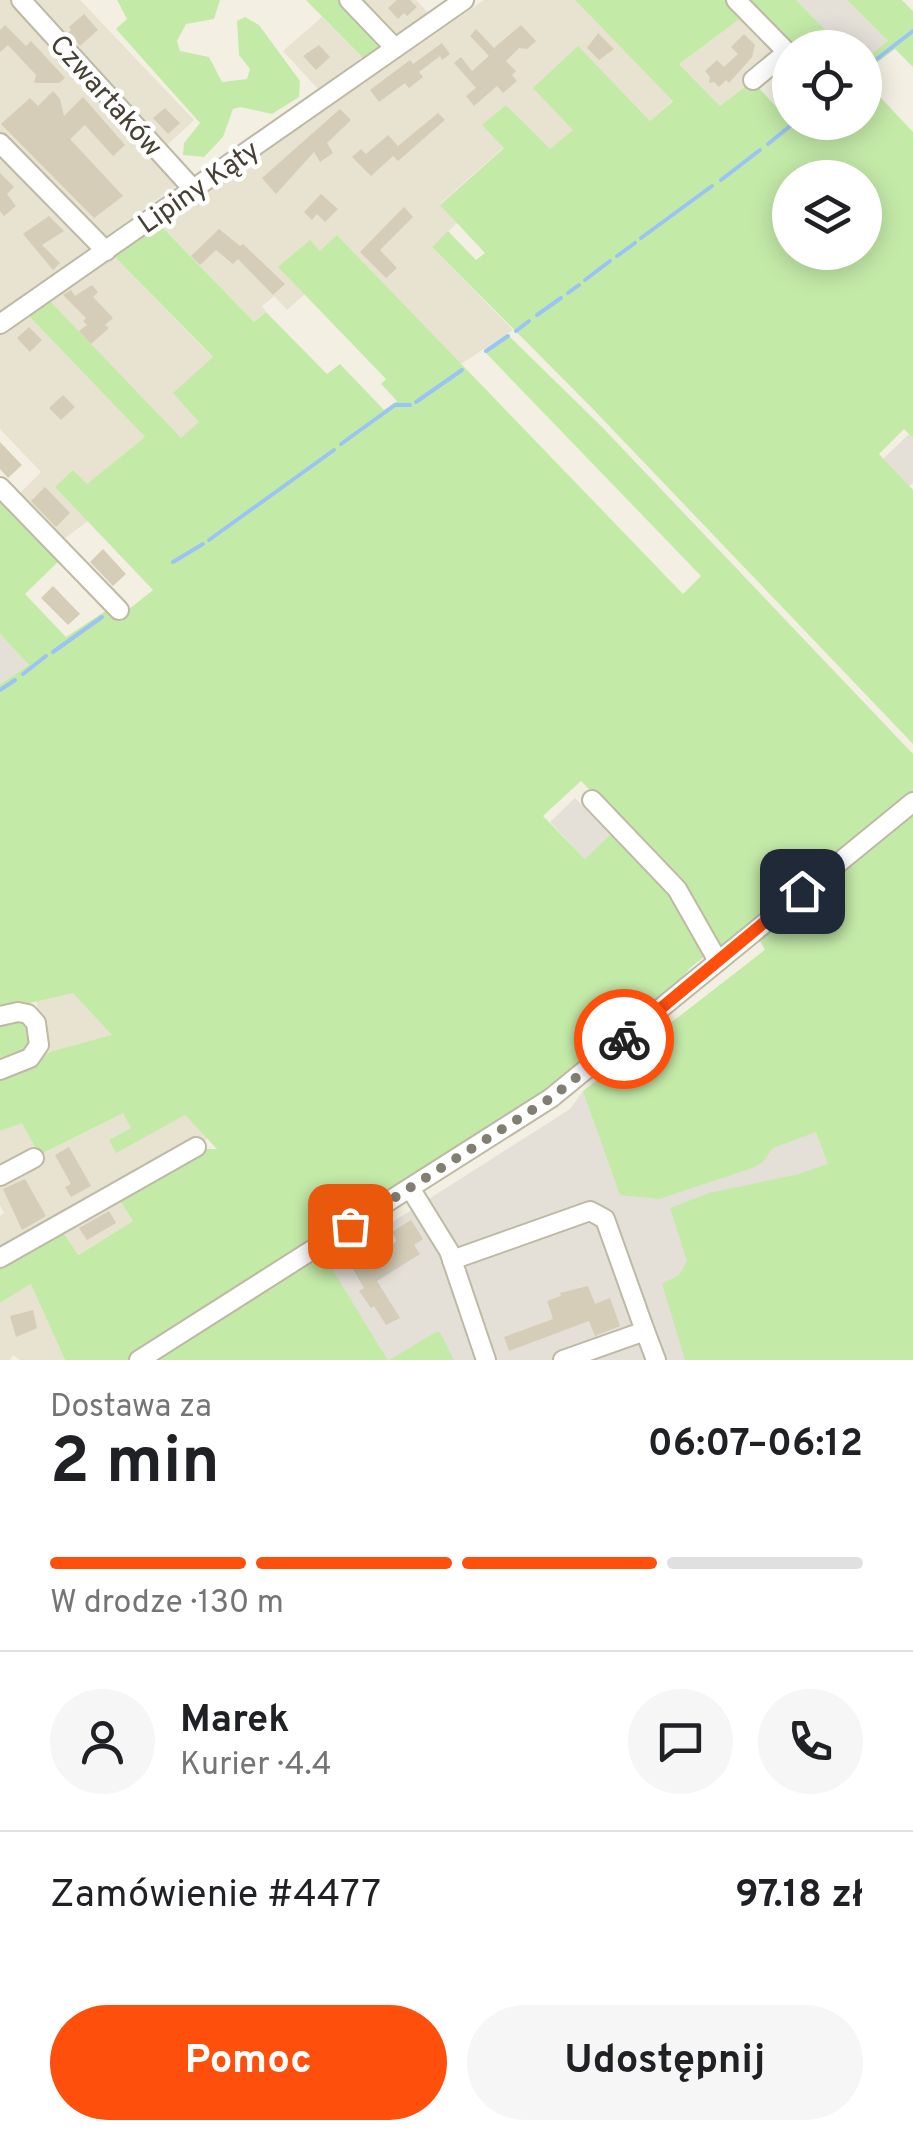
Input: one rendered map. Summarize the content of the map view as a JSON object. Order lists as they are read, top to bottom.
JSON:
{
  "streets": {
    "street": ["Czwartaków", "Lipiny Kąty"]
  },
  "crossings": [
    ["Czwartaków", "Lipiny Kąty"]
  ],
  "page": {
    "heading": ["2 min", "Dostawa za", "06:07–06:12"],
    "panel": [
      "Marek",
      "Kurier · 4.4",
      "Zamówienie #4477",
      "97.18 zł"
    ],
    "bar": "W drodze · 130 m",
    "buttons": ["Pomoc", "Udostępnij"]
  }
}
